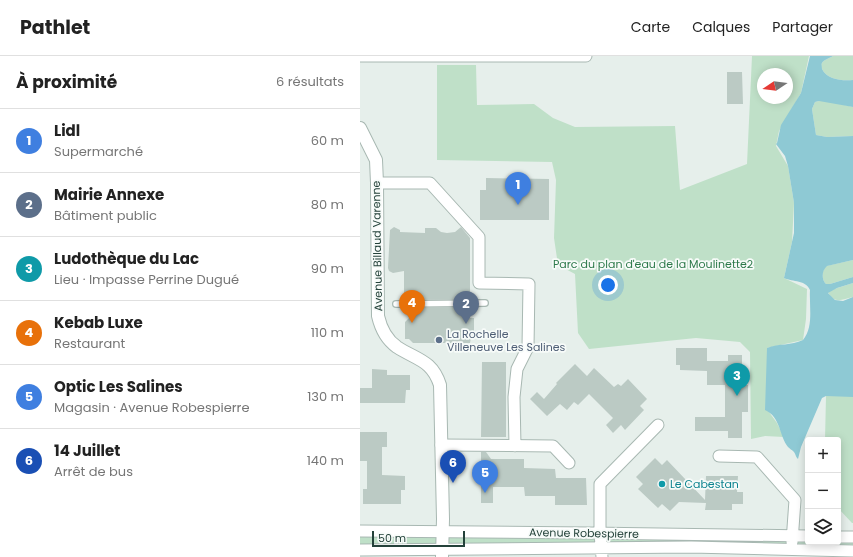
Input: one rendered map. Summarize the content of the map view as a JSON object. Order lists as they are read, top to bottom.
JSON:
{
  "streets": {
    "street": ["Avenue Billaud Varenne", "Avenue Robespierre"]
  },
  "crossings": [
    ["Avenue Billaud Varenne", "Avenue Robespierre"]
  ],
  "parks": ["Parc du plan d'eau de la Moulinette2"],
  "places": ["La Rochelle Villeneuve Les Salines", "Le Cabestan"],
  "scale_bar": "50 m",
  "north": "left",
  "page": {
    "header": "Pathlet",
    "nav": ["Carte", "Calques", "Partager"],
    "heading": ["À proximité", "6 résultats"],
    "list": [
      {
        "mark": "1",
        "name": "Lidl",
        "note": "Supermarché",
        "value": "60 m"
      },
      {
        "mark": "2",
        "name": "Mairie Annexe",
        "note": "Bâtiment public",
        "value": "80 m"
      },
      {
        "mark": "3",
        "name": "Ludothèque du Lac",
        "note": "Lieu · Impasse Perrine Dugué",
        "value": "90 m"
      },
      {
        "mark": "4",
        "name": "Kebab Luxe",
        "note": "Restaurant",
        "value": "110 m"
      },
      {
        "mark": "5",
        "name": "Optic Les Salines",
        "note": "Magasin · Avenue Robespierre",
        "value": "130 m"
      },
      {
        "mark": "6",
        "name": "14 Juillet",
        "note": "Arrêt de bus",
        "value": "140 m"
      }
    ],
    "pins": [
      "1",
      "4",
      "2",
      "3",
      "6",
      "5"
    ],
    "map_buttons": ["+", "−"],
    "scale": "50 m"
  }
}
